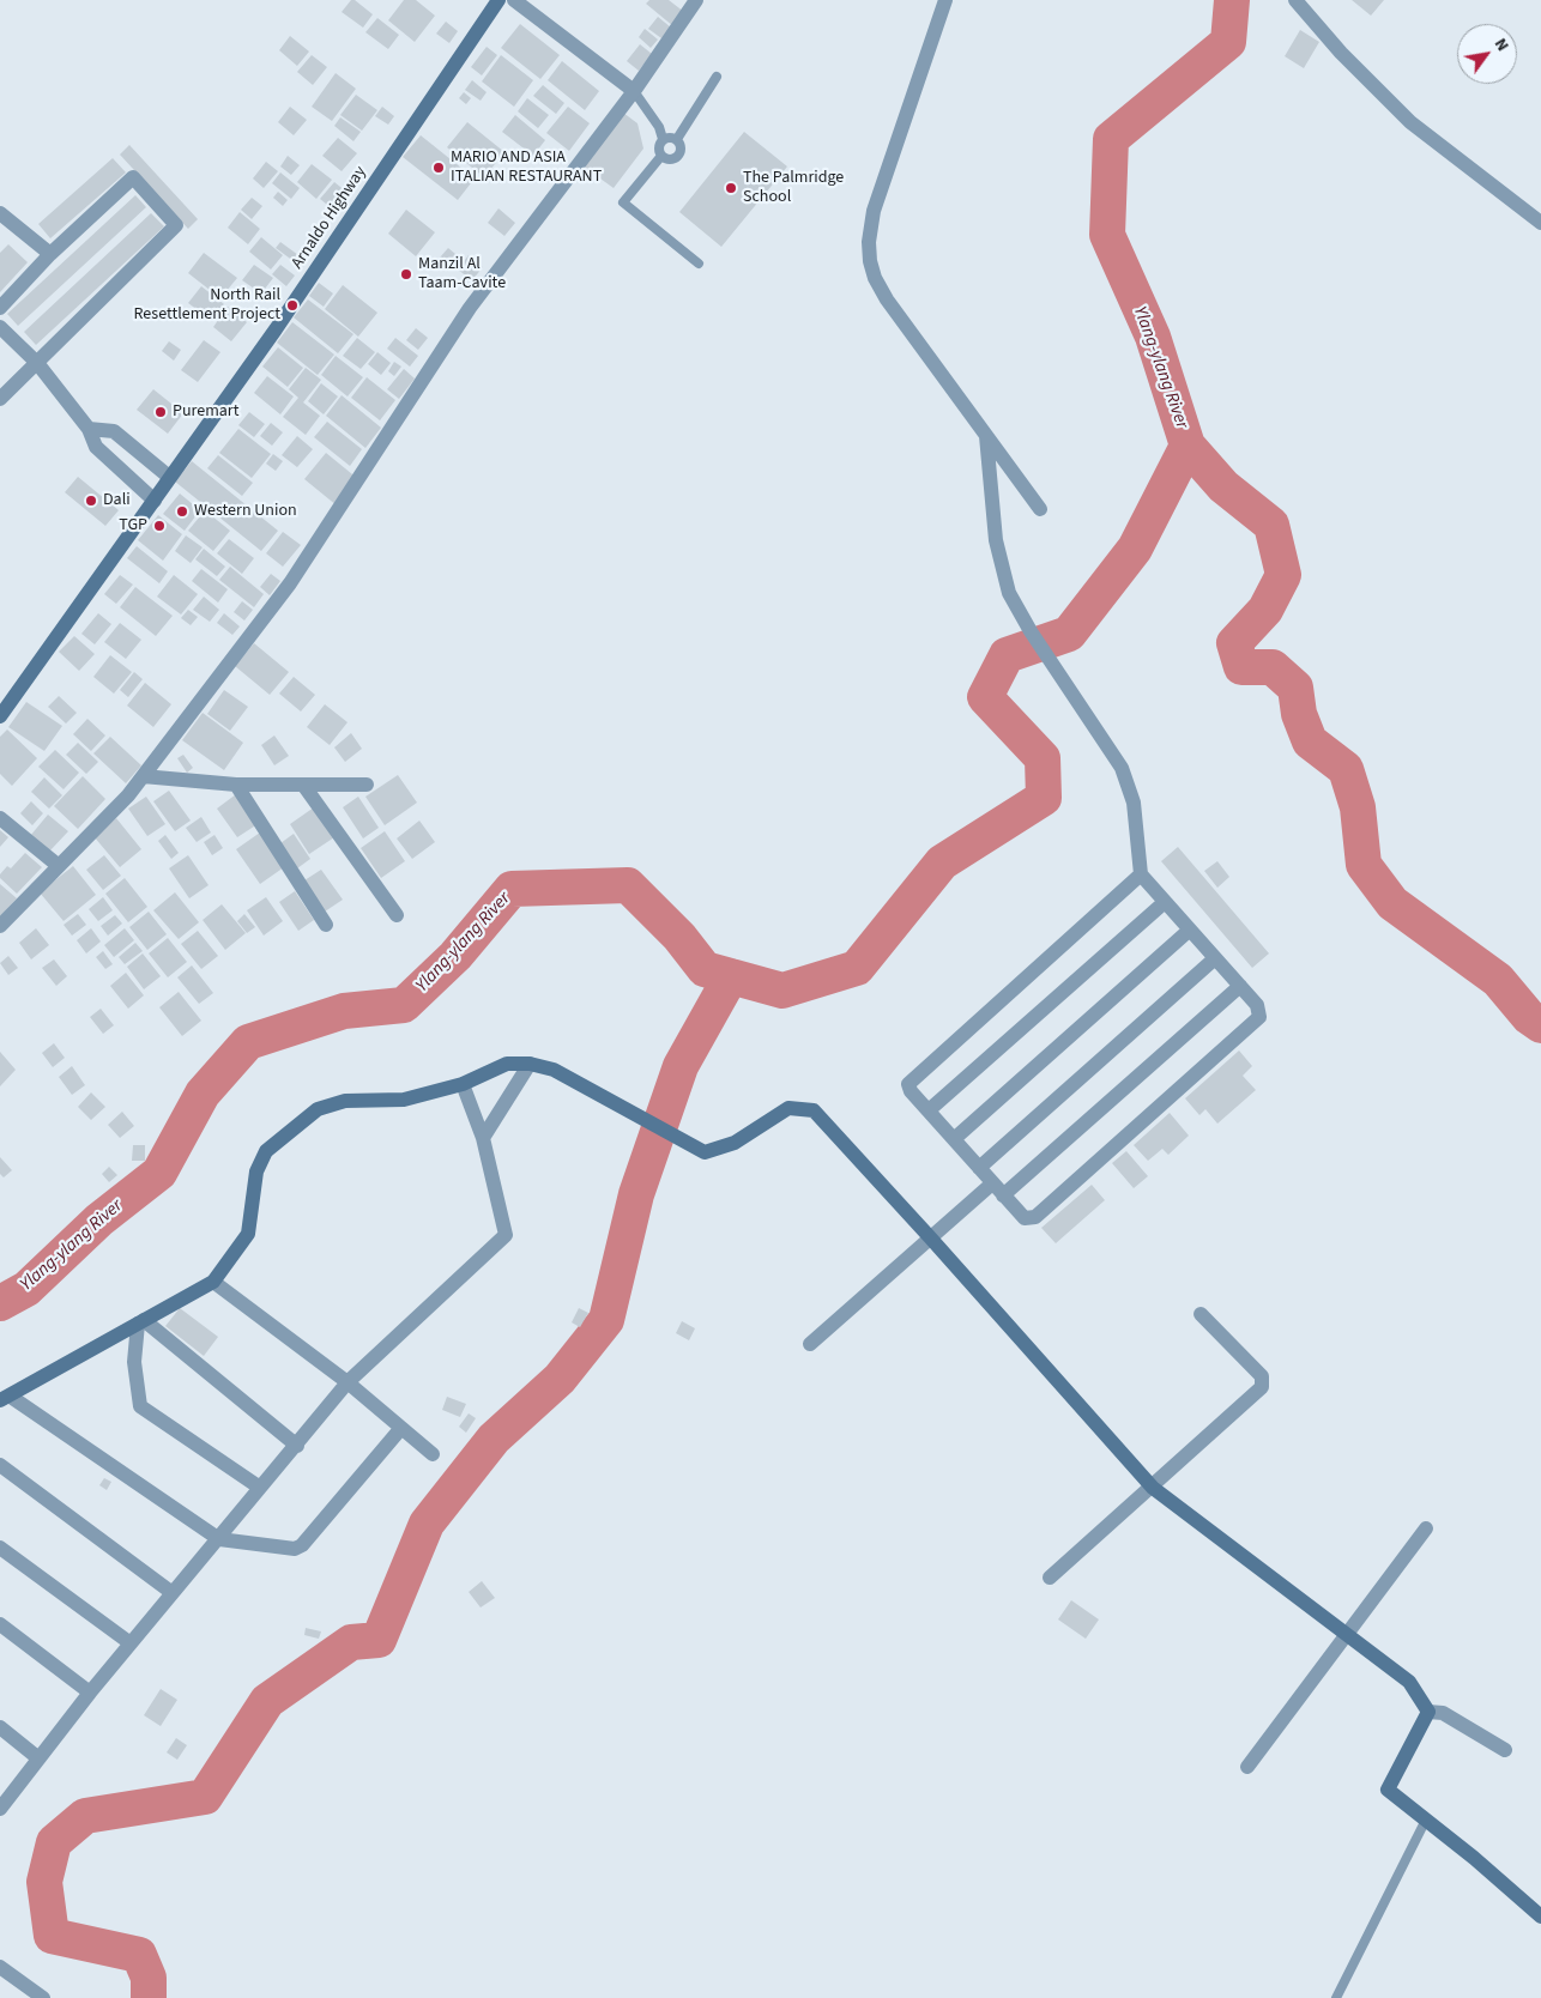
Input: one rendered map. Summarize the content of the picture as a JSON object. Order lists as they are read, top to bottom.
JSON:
{
  "streets": {
    "street": ["Arnaldo Highway"]
  },
  "water": ["Ylang-ylang River"],
  "places": [
    "MARIO AND ASIA ITALIAN RESTAURANT",
    "The Palmridge School",
    "Manzil Al Taam-Cavite",
    "North Rail Resettlement Project",
    "Puremart",
    "Dali",
    "Western Union",
    "TGP"
  ],
  "north": "top right"
}
